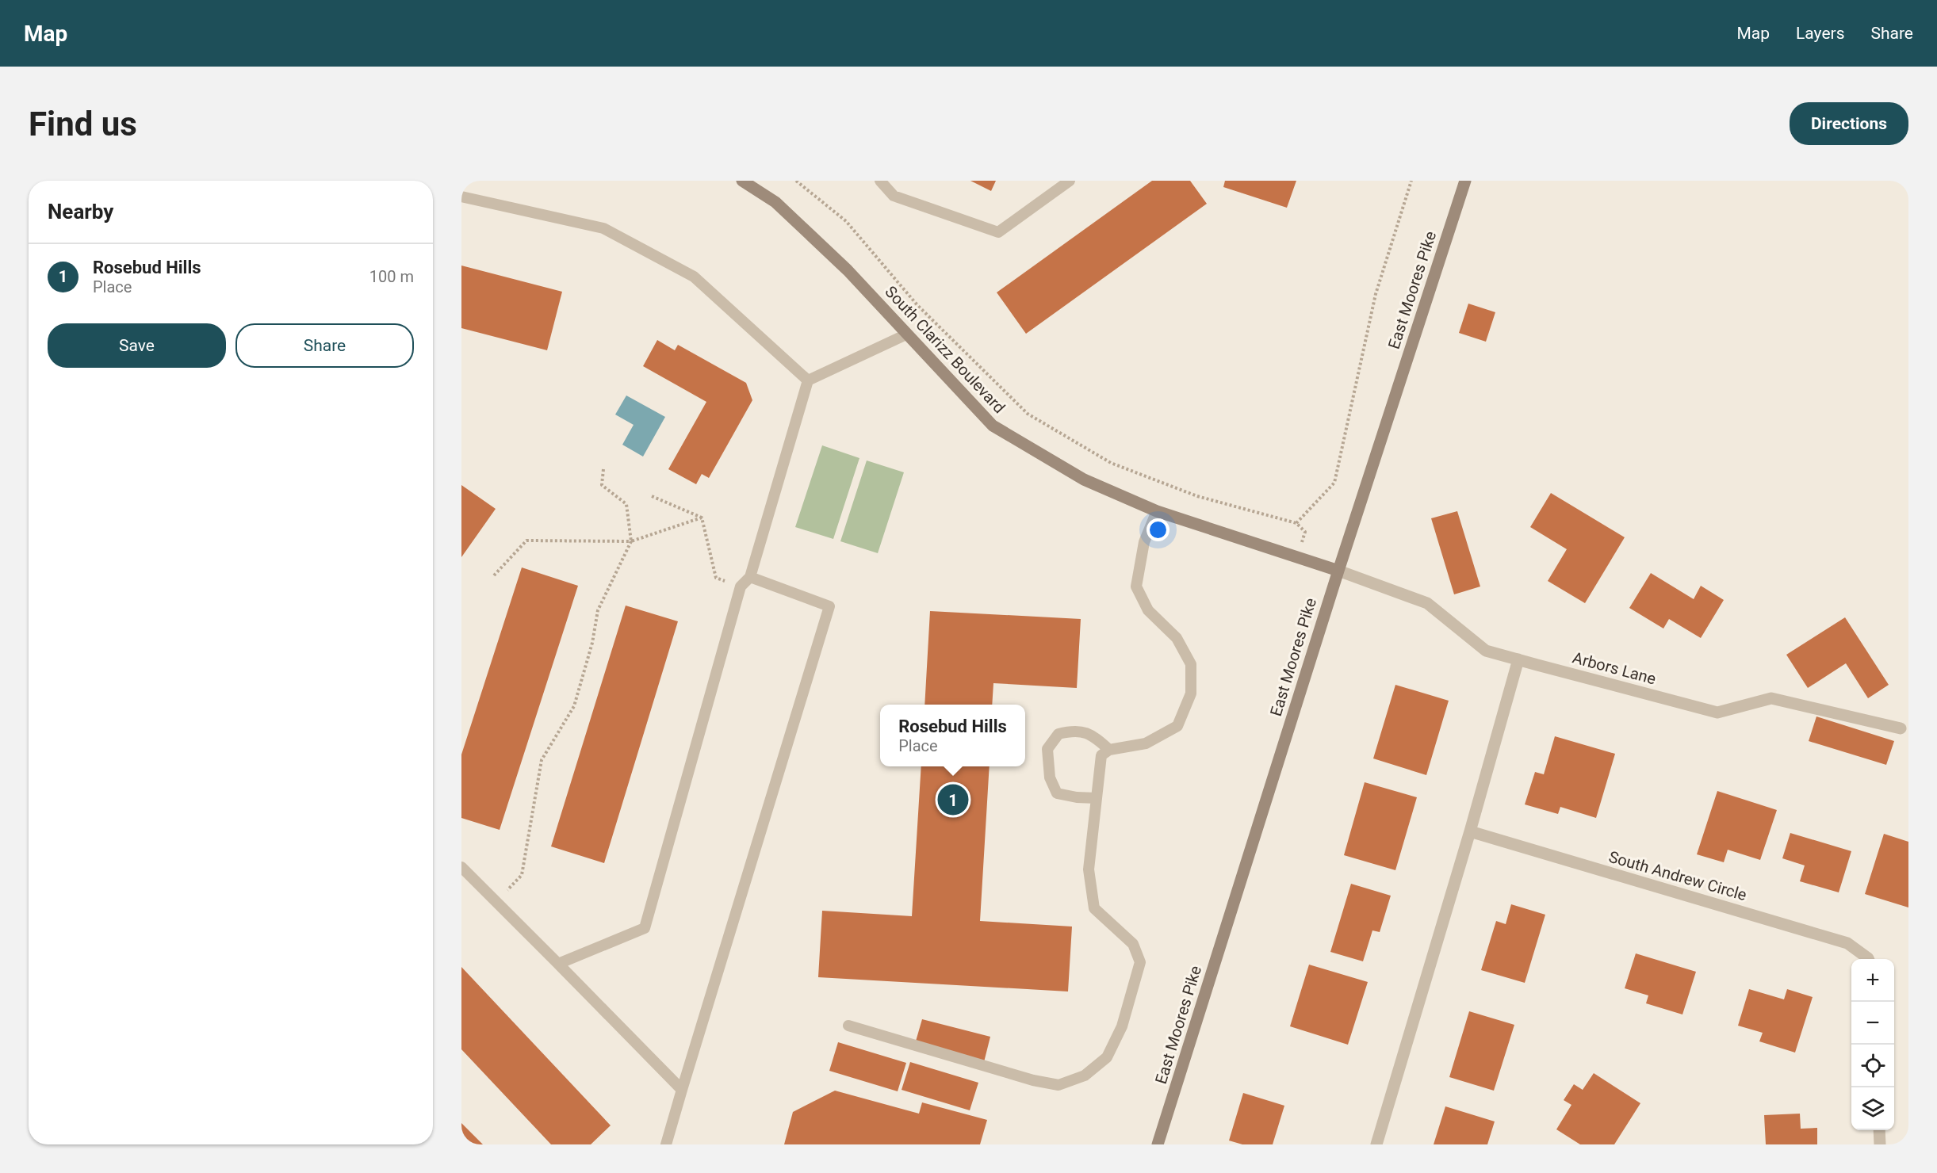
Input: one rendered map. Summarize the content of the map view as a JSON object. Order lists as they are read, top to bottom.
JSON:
{
  "streets": {
    "main road": ["East Moores Pike", "South Clarizz Boulevard"],
    "street": ["Arbors Lane", "South Andrew Circle"]
  },
  "crossings": [
    ["East Moores Pike", "South Clarizz Boulevard"],
    ["East Moores Pike", "Arbors Lane"],
    ["South Clarizz Boulevard", "Arbors Lane"]
  ],
  "page": {
    "header": "Map",
    "nav": ["Map", "Layers", "Share"],
    "buttons": [
      "Directions",
      ["Save", "Share"]
    ],
    "title": "Find us",
    "heading": "Nearby",
    "list": [
      {
        "mark": "1",
        "name": "Rosebud Hills",
        "note": "Place",
        "value": "100 m"
      }
    ],
    "popup": ["Rosebud Hills", "Place"],
    "pins": "1",
    "map_buttons": ["+", "−"]
  }
}
